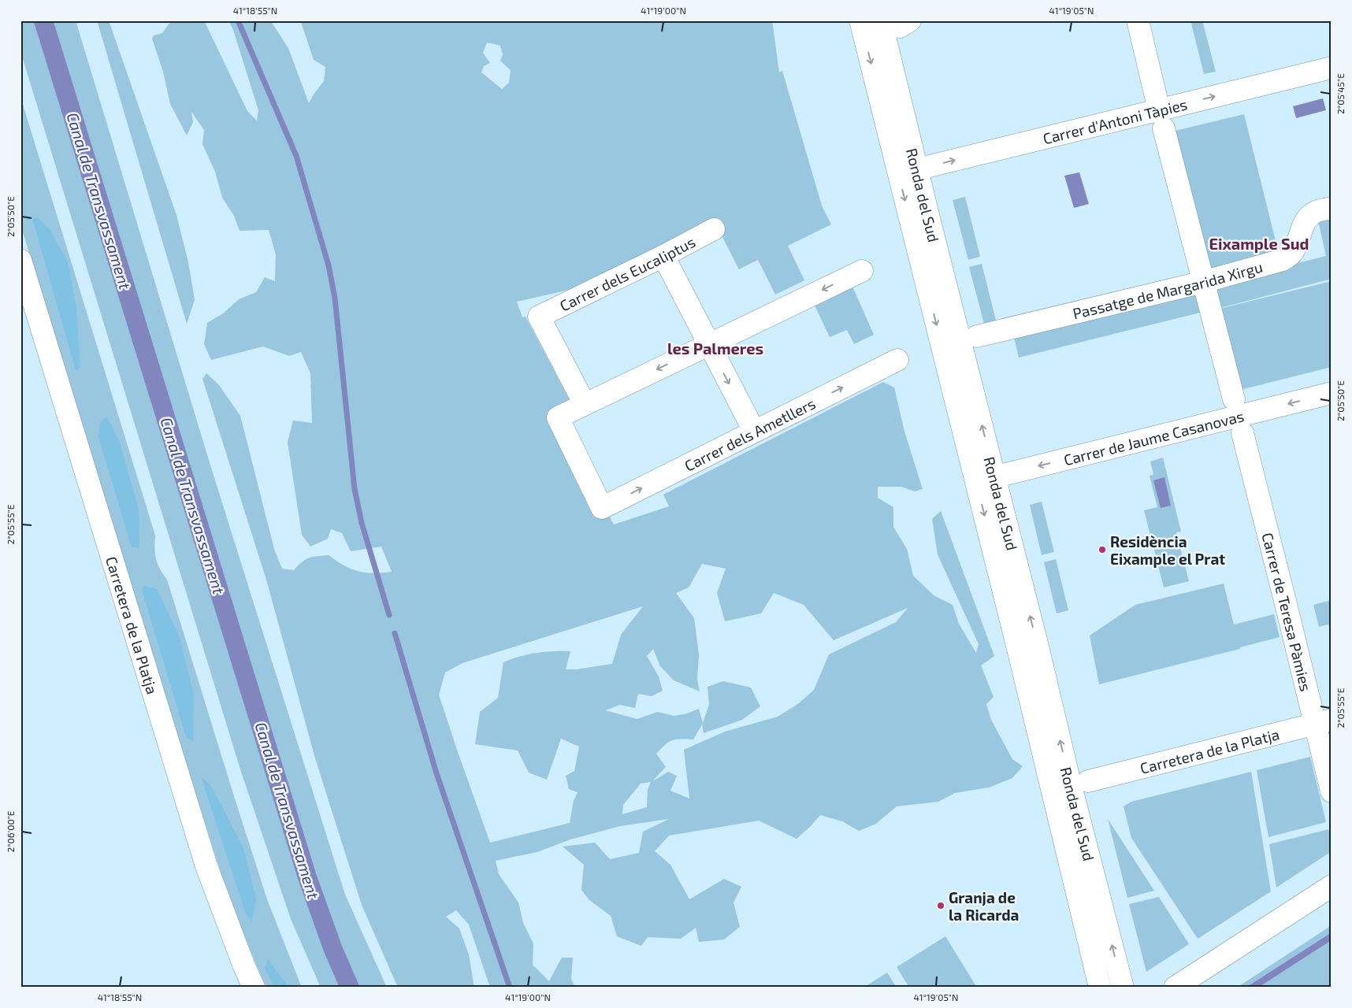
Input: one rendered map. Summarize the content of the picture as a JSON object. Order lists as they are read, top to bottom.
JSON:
{
  "streets": {
    "street": [
      "Carrer d'Antoni Tàpies",
      "Ronda del Sud",
      "Carrer dels Eucaliptus",
      "Passatge de Margarida Xirgu",
      "Carrer dels Ametllers",
      "Carrer de Jaume Casanovas",
      "Carrer de Teresa Pàmies",
      "Carretera de la Platja"
    ]
  },
  "crossings": [
    ["Carrer d'Antoni Tàpies", "Ronda del Sud"],
    ["Ronda del Sud", "Carrer de Jaume Casanovas"],
    ["Carrer dels Eucaliptus", "Carrer dels Ametllers"],
    ["Carrer de Teresa Pàmies", "Carretera de la Platja"]
  ],
  "one_way": ["Carrer d'Antoni Tàpies", "Carrer de Jaume Casanovas"],
  "districts": ["Eixample Sud", "les Palmeres"],
  "water": ["Canal de Transvassament"],
  "places": ["Residència Eixample el Prat", "Granja de la Ricarda"],
  "coordinates": [
    "41°18'55\"N",
    "41°19'00\"N",
    "41°19'05\"N",
    "2°05'45\"E",
    "2°05'50\"E",
    "2°05'55\"E",
    "2°06'00\"E"
  ]
}
